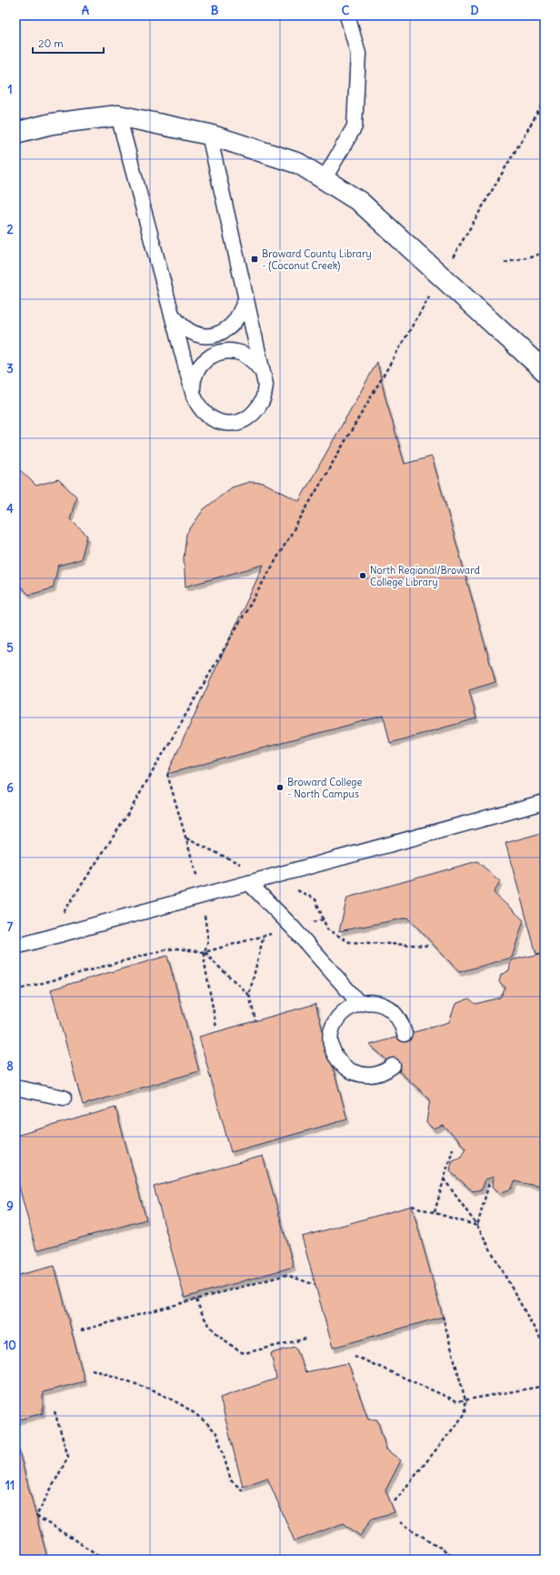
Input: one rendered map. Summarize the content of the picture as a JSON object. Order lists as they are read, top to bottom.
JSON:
{
  "places": {
    "transit": ["Broward County Library - (Coconut Creek)"],
    "other": ["North Regional/Broward College Library", "Broward College - North Campus"]
  },
  "scale_bar": "20 m",
  "grid": {
    "columns": [
      "A",
      "B",
      "C",
      "D"
    ],
    "rows": [
      "1",
      "2",
      "3",
      "4",
      "5",
      "6",
      "7",
      "8",
      "9",
      "10",
      "11"
    ]
  }
}
